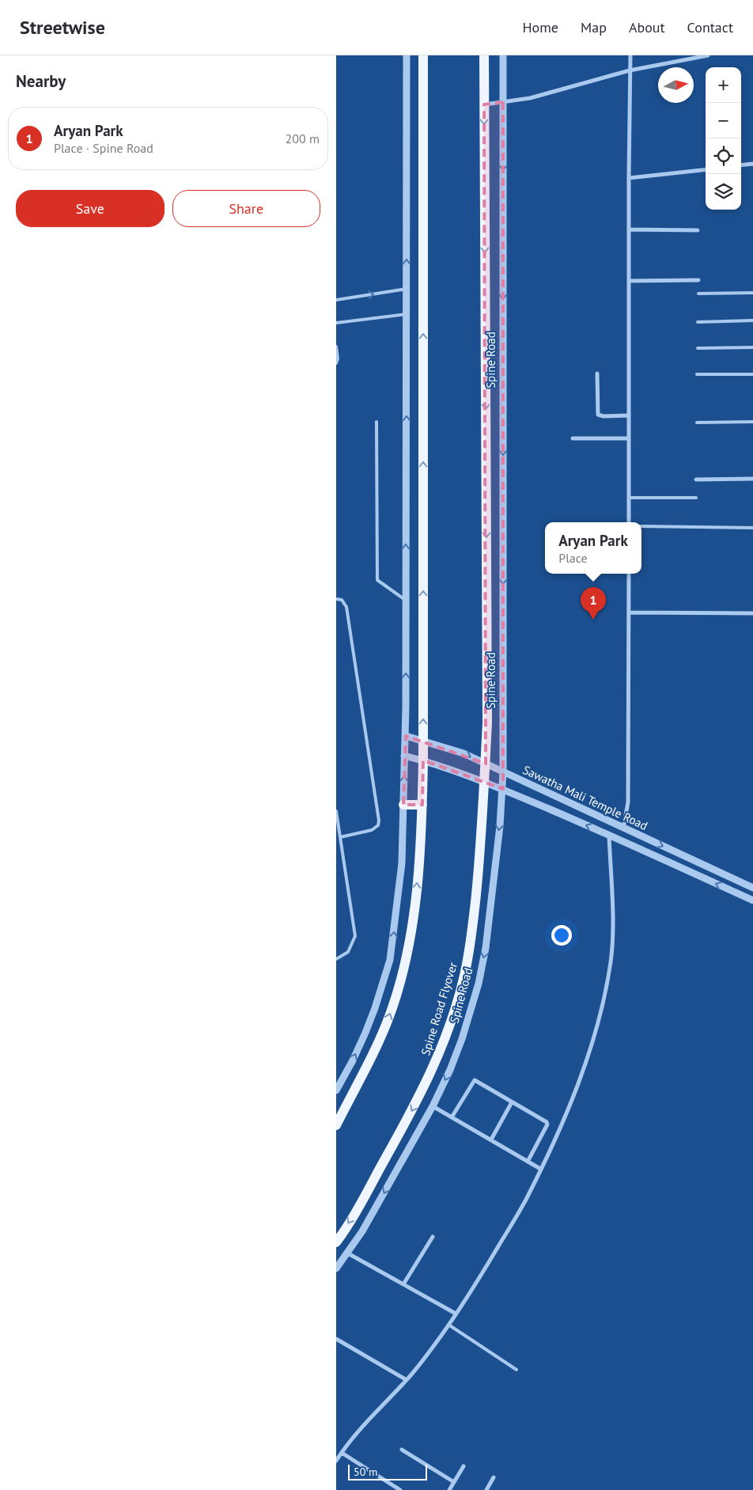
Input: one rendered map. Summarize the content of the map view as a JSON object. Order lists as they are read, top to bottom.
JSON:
{
  "streets": {
    "main road": ["Spine Road", "Spine Road Flyover"],
    "street": ["Sawatha Mali Temple Road"]
  },
  "crossings": [
    ["Spine Road", "Sawatha Mali Temple Road"],
    ["Spine Road", "Spine Road Flyover"],
    ["Sawatha Mali Temple Road", "Spine Road Flyover"]
  ],
  "scale_bar": "50 m",
  "north": "right",
  "page": {
    "header": "Streetwise",
    "nav": [
      "Home",
      "Map",
      "About",
      "Contact"
    ],
    "heading": "Nearby",
    "map_buttons": ["+", "−"],
    "list": [
      {
        "mark": "1",
        "name": "Aryan Park",
        "note": "Place · Spine Road",
        "value": "200 m"
      }
    ],
    "buttons": ["Save", "Share"],
    "popup": ["Aryan Park", "Place"],
    "pins": "1",
    "scale": "50 m"
  }
}
